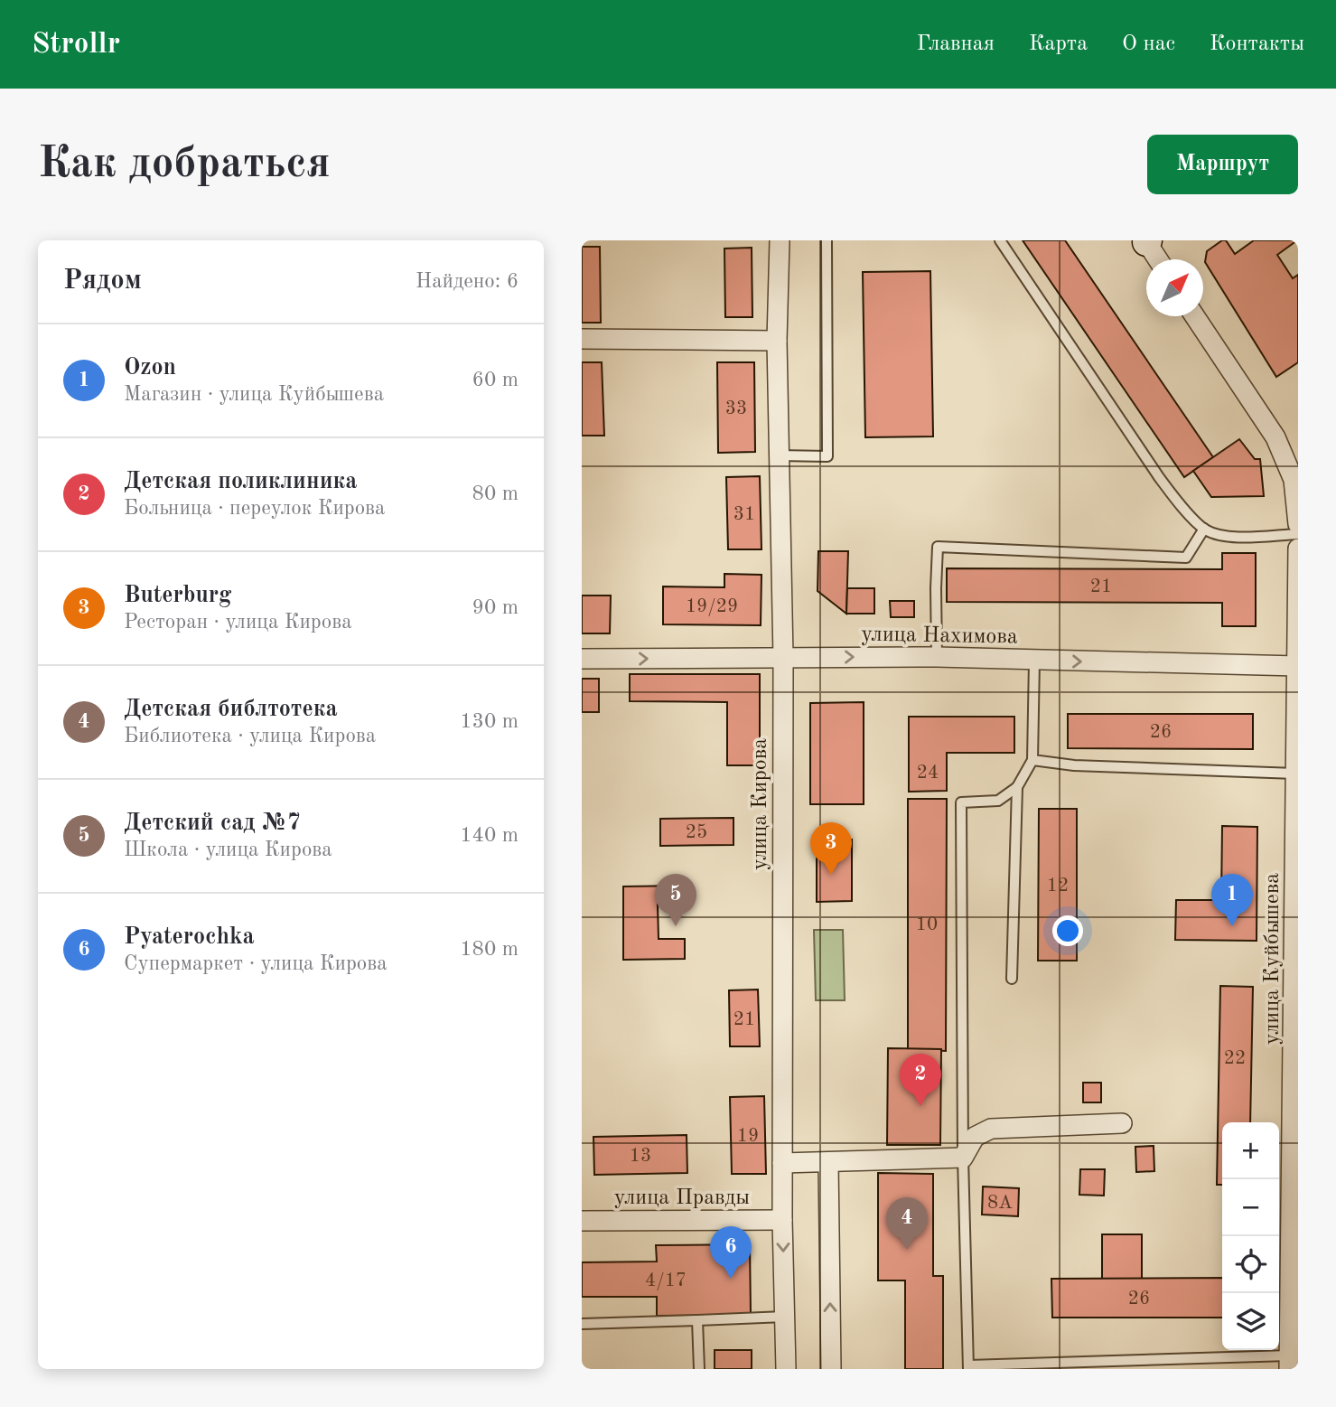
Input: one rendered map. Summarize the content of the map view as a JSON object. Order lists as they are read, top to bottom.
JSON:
{
  "streets": {
    "street": [
      "улица Нахимова",
      "улица Кирова",
      "улица Куйбышева",
      "улица Правды"
    ]
  },
  "crossings": [
    ["улица Нахимова", "улица Кирова"],
    ["улица Нахимова", "улица Куйбышева"],
    ["улица Кирова", "улица Правды"]
  ],
  "one_way": ["улица Нахимова"],
  "house_numbers": [
    "33",
    "31",
    "21",
    "19/29",
    "26",
    "24",
    "25",
    "12",
    "10",
    "21",
    "22",
    "19",
    "13",
    "8А",
    "4/17",
    "26"
  ],
  "north": "top right",
  "page": {
    "header": "Strollr",
    "nav": [
      "Главная",
      "Карта",
      "О нас",
      "Контакты"
    ],
    "buttons": "Маршрут",
    "title": "Как добраться",
    "heading": ["Рядом", "Найдено: 6"],
    "list": [
      {
        "mark": "1",
        "name": "Ozon",
        "note": "Магазин · улица Куйбышева",
        "value": "60 m"
      },
      {
        "mark": "2",
        "name": "Детская поликлиника",
        "note": "Больница · переулок Кирова",
        "value": "80 m"
      },
      {
        "mark": "3",
        "name": "Buterburg",
        "note": "Ресторан · улица Кирова",
        "value": "90 m"
      },
      {
        "mark": "4",
        "name": "Детская библтотека",
        "note": "Библиотека · улица Кирова",
        "value": "130 m"
      },
      {
        "mark": "5",
        "name": "Детский сад №7",
        "note": "Школа · улица Кирова",
        "value": "140 m"
      },
      {
        "mark": "6",
        "name": "Pyaterochka",
        "note": "Супермаркет · улица Кирова",
        "value": "180 m"
      }
    ],
    "pins": [
      "3",
      "1",
      "5",
      "2",
      "4",
      "6"
    ],
    "map_buttons": ["+", "−"]
  }
}
